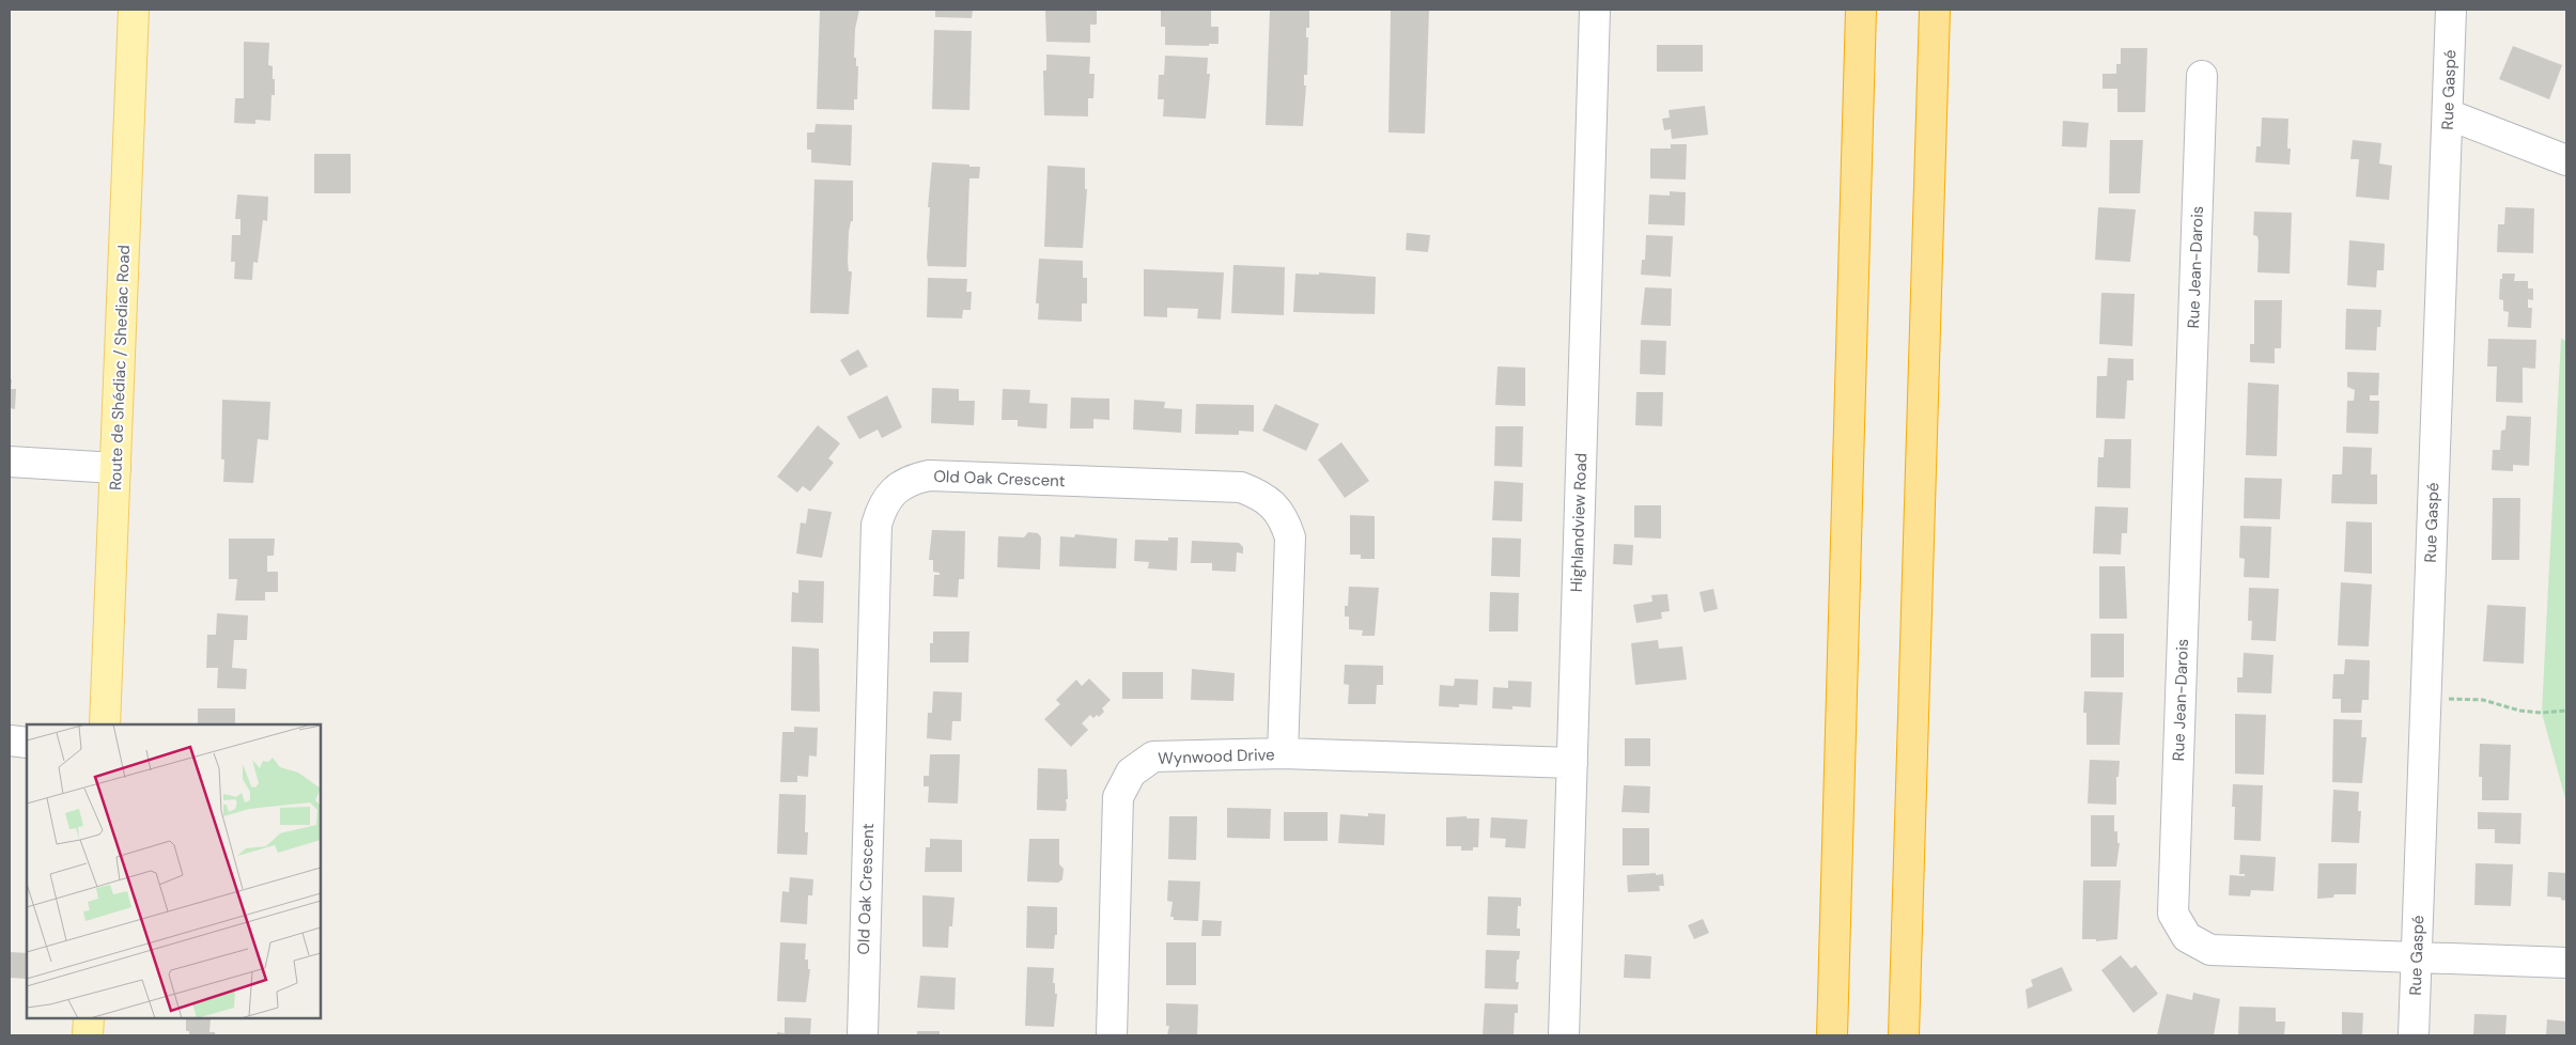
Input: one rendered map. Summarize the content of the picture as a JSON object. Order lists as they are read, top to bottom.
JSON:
{
  "streets": {
    "main road": ["Route de Shédiac / Shediac Road"],
    "street": [
      "Rue Gaspé",
      "Rue Jean-Darois",
      "Old Oak Crescent",
      "Highlandview Road",
      "Wynwood Drive"
    ]
  },
  "crossings": [
    ["Rue Gaspé", "Rue Jean-Darois"],
    ["Old Oak Crescent", "Wynwood Drive"],
    ["Highlandview Road", "Wynwood Drive"]
  ]
}
